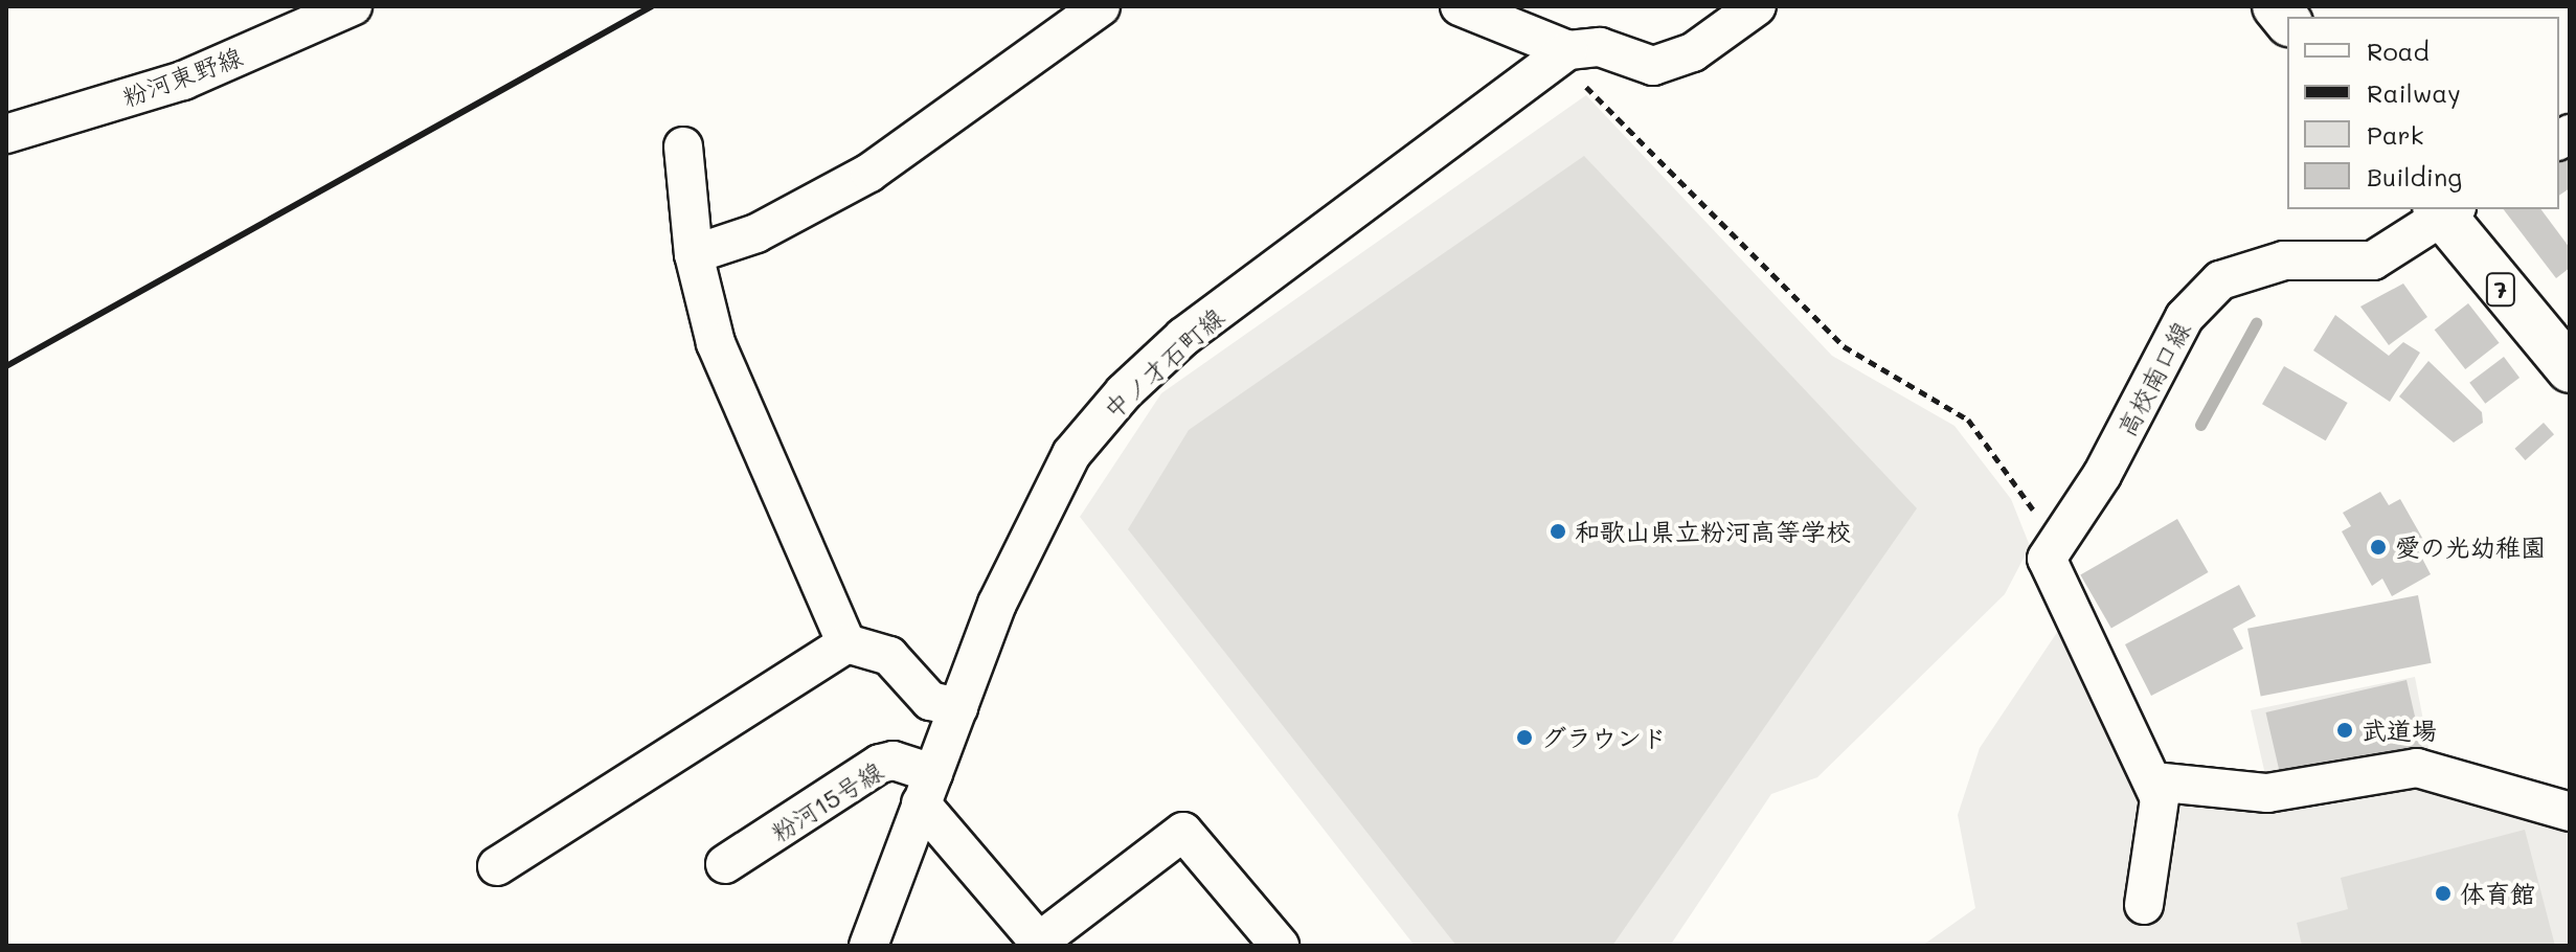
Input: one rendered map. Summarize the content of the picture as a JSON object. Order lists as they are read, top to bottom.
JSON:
{
  "streets": {
    "main road": ["7"],
    "street": [
      "粉河東野線",
      "中ノ才石町線",
      "高校南口線",
      "粉河15号線"
    ]
  },
  "crossings": [
    ["7", "高校南口線"],
    ["中ノ才石町線", "粉河15号線"]
  ],
  "places": [
    "和歌山県立粉河高等学校",
    "愛の光幼稚園",
    "武道場",
    "グラウンド",
    "体育館"
  ],
  "legend": [
    "Road",
    "Railway",
    "Park",
    "Building"
  ]
}
